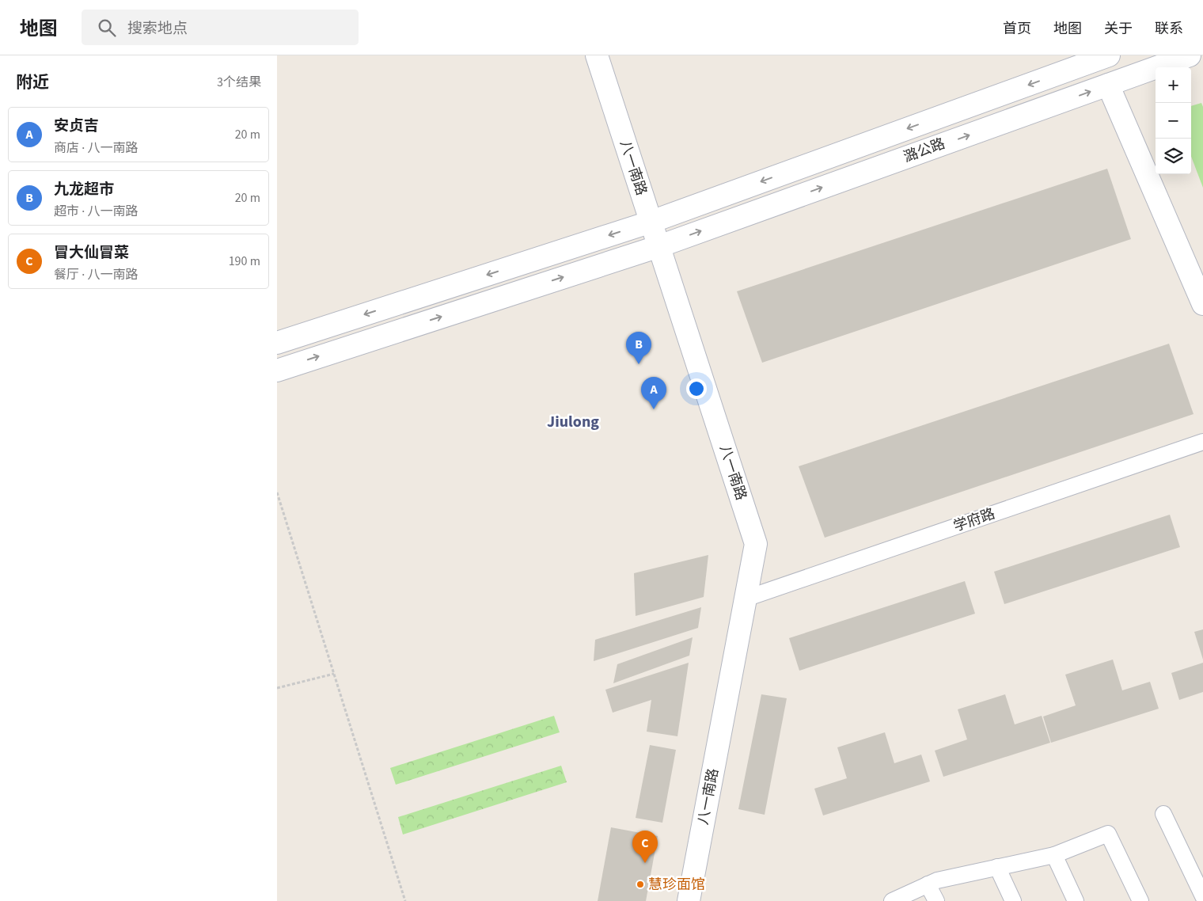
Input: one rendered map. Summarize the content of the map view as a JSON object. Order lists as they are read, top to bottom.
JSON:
{
  "streets": {
    "main road": ["潞公路", "八一南路"],
    "street": ["学府路"]
  },
  "crossings": [
    ["潞公路", "八一南路"],
    ["八一南路", "学府路"]
  ],
  "districts": ["Jiulong"],
  "places": ["慧珍面馆"],
  "page": {
    "header": "地图",
    "search": "搜索地点",
    "nav": [
      "首页",
      "地图",
      "关于",
      "联系"
    ],
    "heading": ["附近", "3个结果"],
    "map_buttons": ["+", "−"],
    "list": [
      {
        "mark": "A",
        "name": "安贞吉",
        "note": "商店 · 八一南路",
        "value": "20 m"
      },
      {
        "mark": "B",
        "name": "九龙超市",
        "note": "超市 · 八一南路",
        "value": "20 m"
      },
      {
        "mark": "C",
        "name": "冒大仙冒菜",
        "note": "餐厅 · 八一南路",
        "value": "190 m"
      }
    ],
    "pins": ["B", "A", "C"]
  }
}
